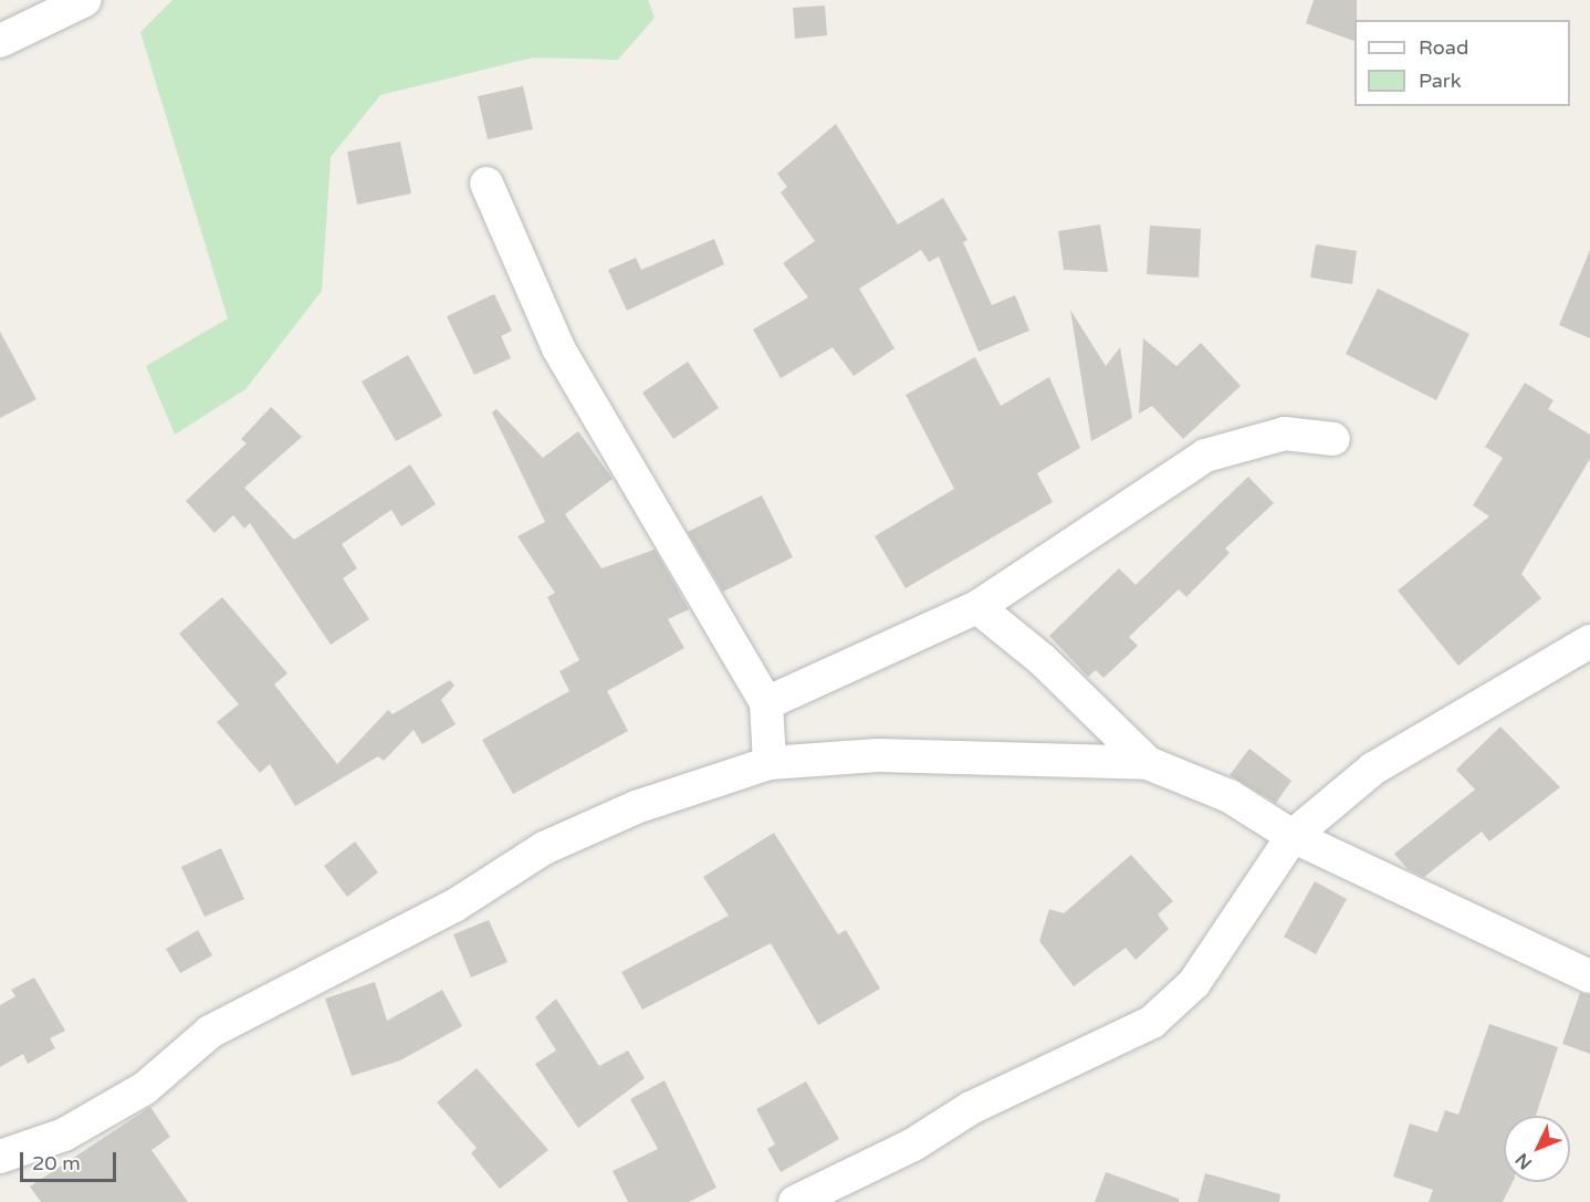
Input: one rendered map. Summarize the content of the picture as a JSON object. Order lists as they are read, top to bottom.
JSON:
{
  "legend": ["Road", "Park"],
  "scale_bar": "20 m",
  "north": "bottom left"
}
